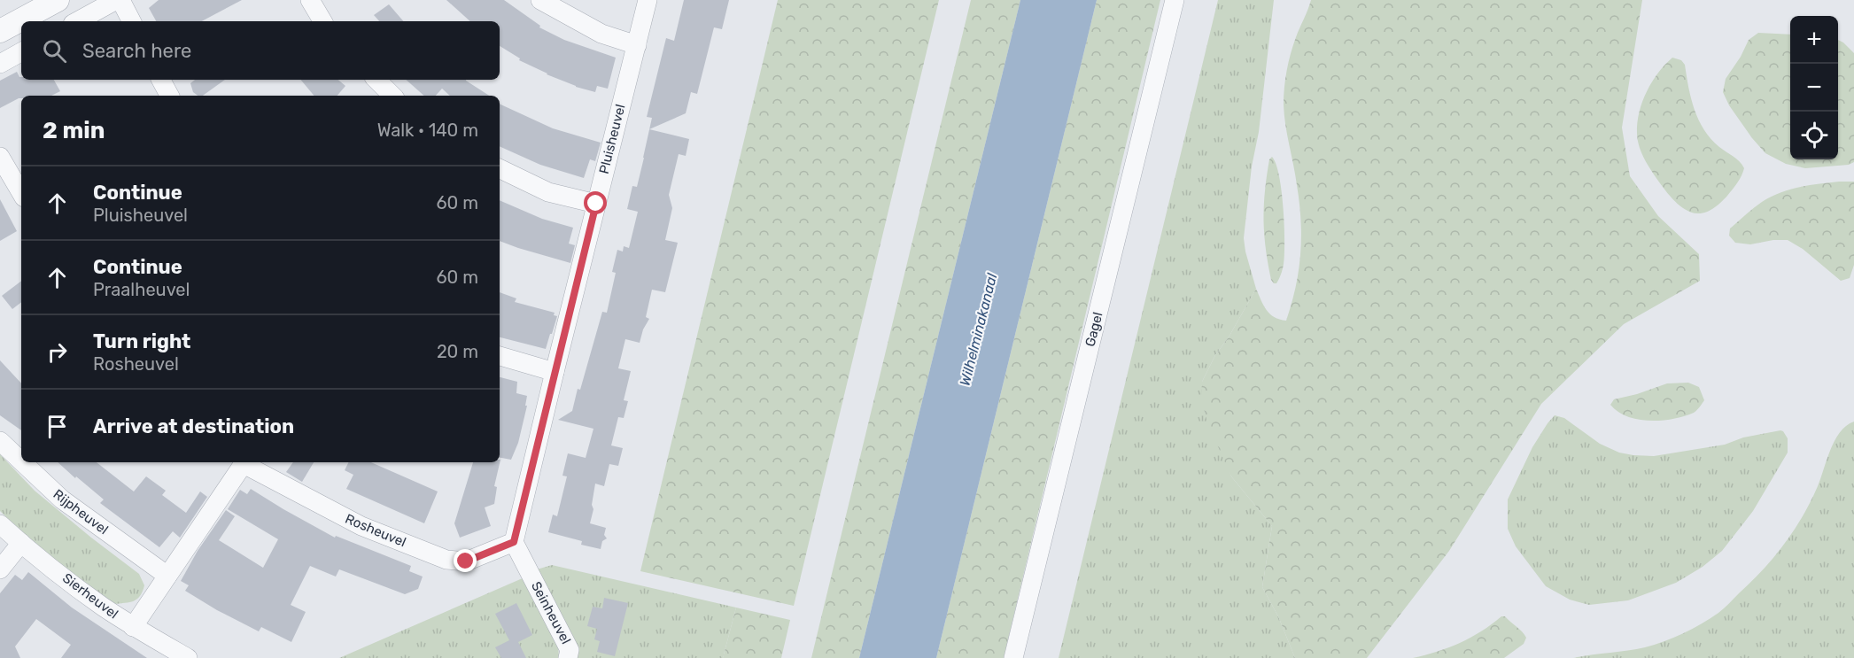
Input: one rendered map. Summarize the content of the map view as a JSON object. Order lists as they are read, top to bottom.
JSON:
{
  "streets": {
    "street": [
      "Pluisheuvel",
      "Gagel",
      "Rijpheuvel",
      "Rosheuvel",
      "Sierheuvel",
      "Seinheuvel"
    ]
  },
  "crossings": [
    ["Pluisheuvel", "Rosheuvel"],
    ["Pluisheuvel", "Seinheuvel"],
    ["Rosheuvel", "Seinheuvel"]
  ],
  "water": ["Wilhelminakanaal"],
  "page": {
    "map_buttons": ["+", "−"],
    "search": "Search here",
    "heading": ["2 min", "Walk · 140 m"],
    "list": [
      ["Continue", "Pluisheuvel", "60 m"],
      ["Continue", "Praalheuvel", "60 m"],
      ["Turn right", "Rosheuvel", "20 m"],
      "Arrive at destination"
    ]
  }
}
